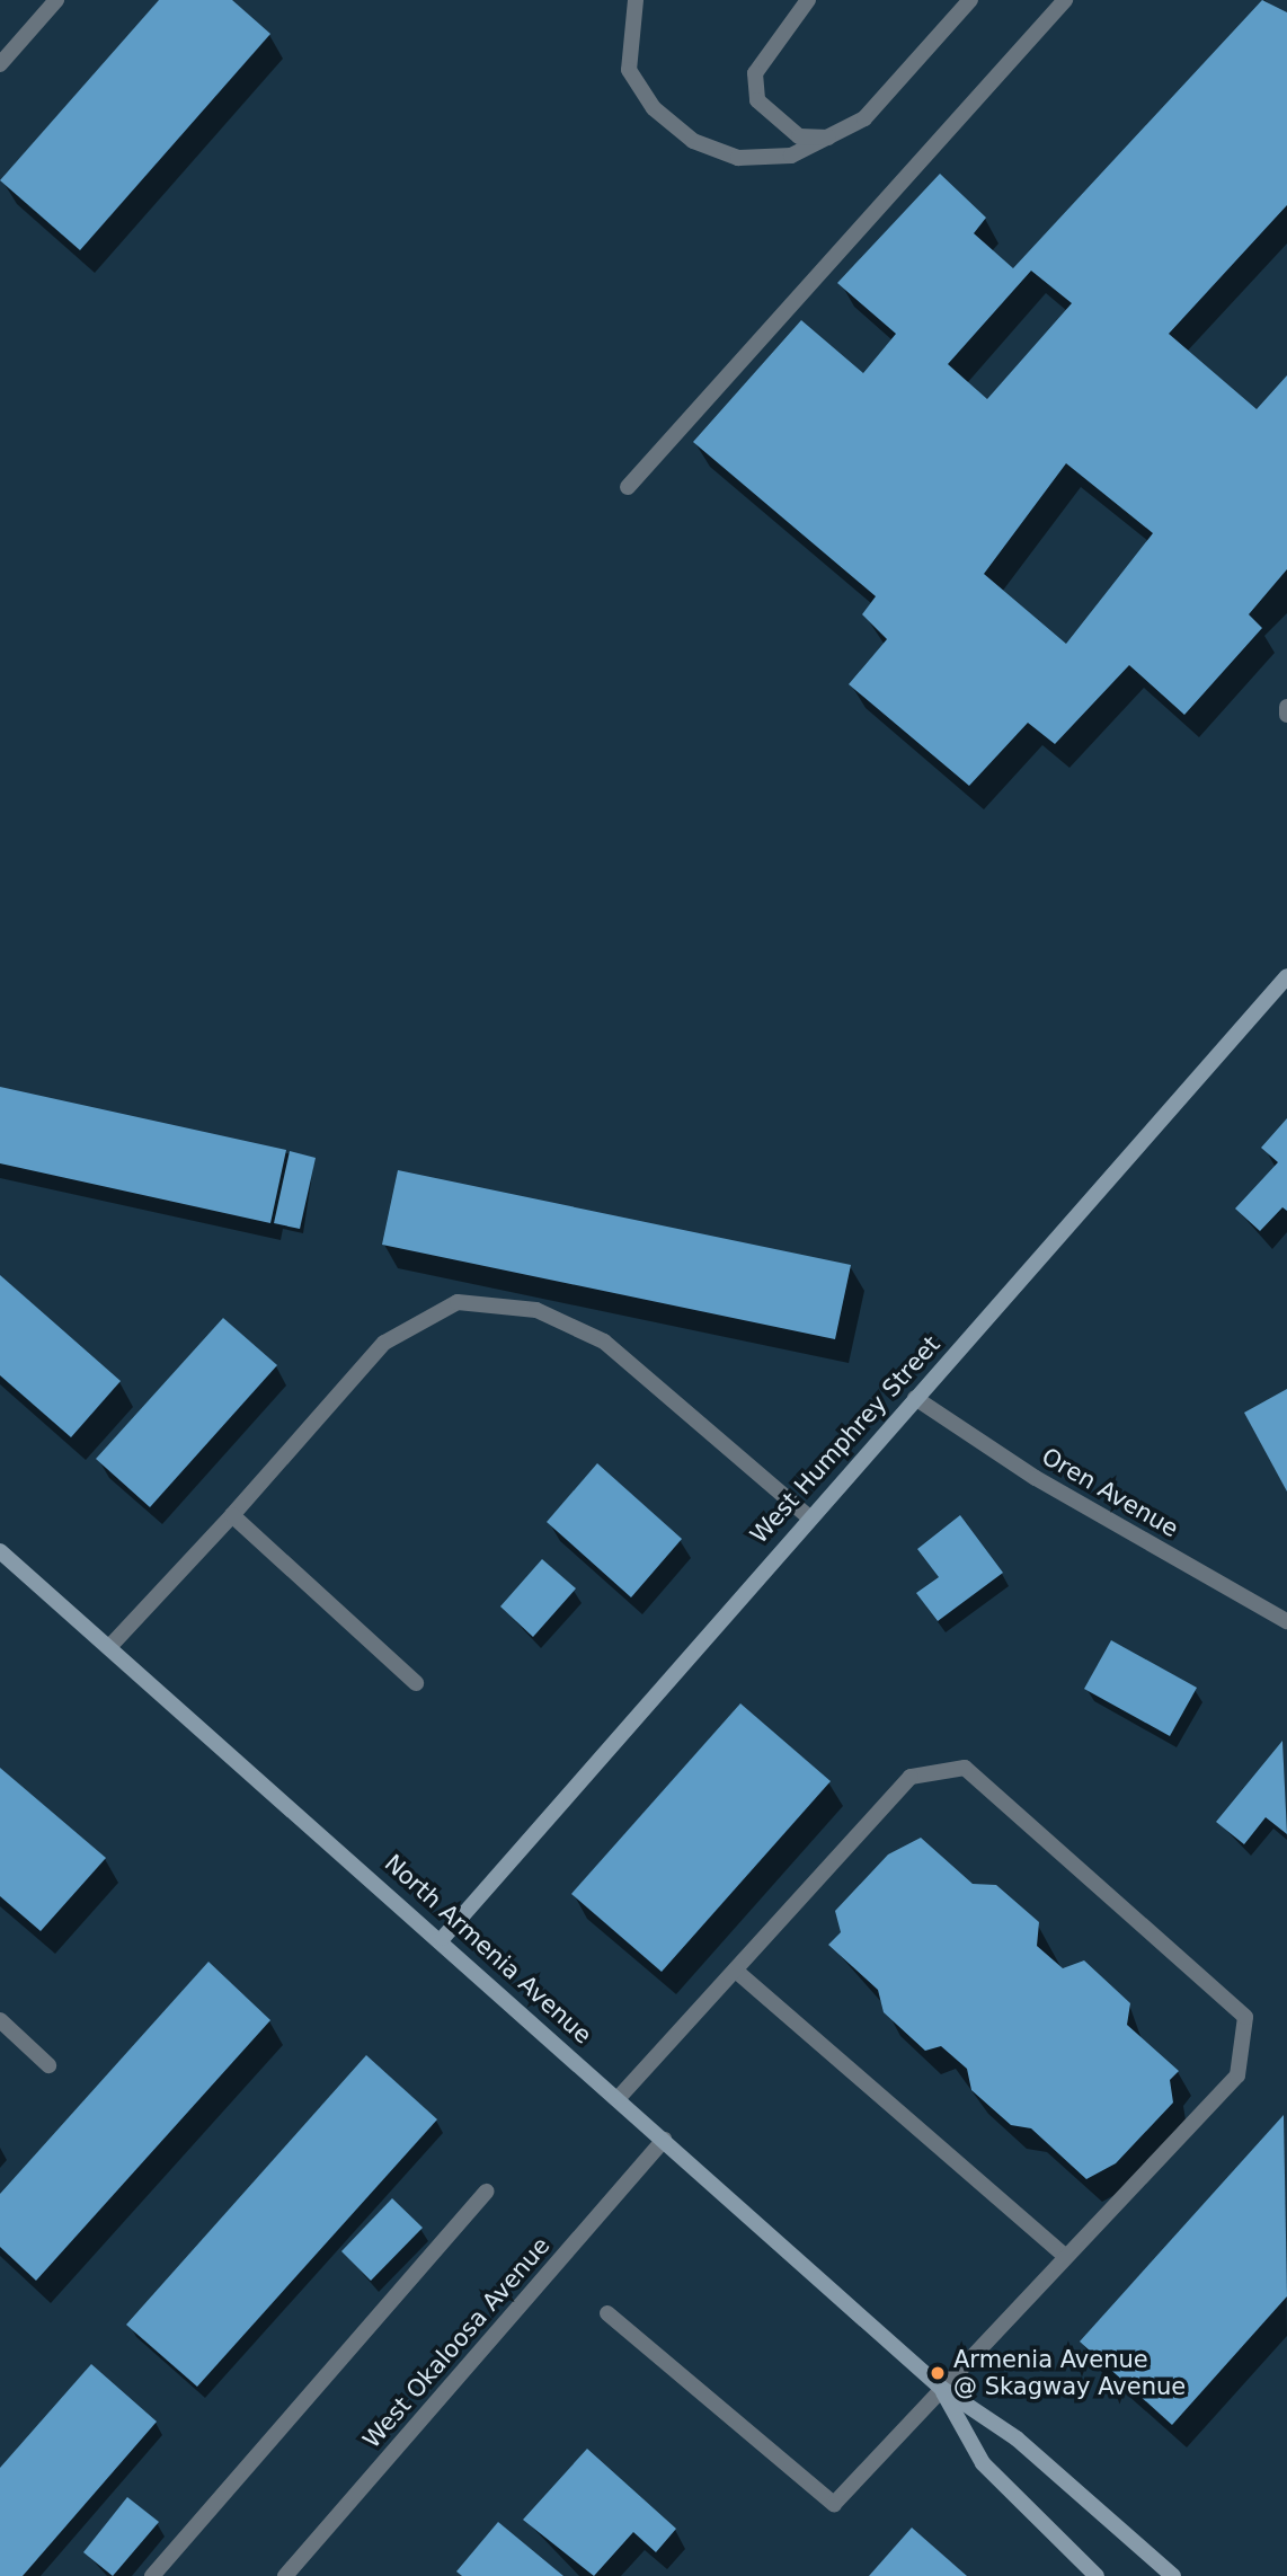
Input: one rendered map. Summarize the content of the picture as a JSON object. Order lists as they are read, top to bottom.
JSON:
{
  "streets": {
    "main road": ["West Humphrey Street", "North Armenia Avenue"],
    "street": ["Oren Avenue", "West Okaloosa Avenue"]
  },
  "crossings": [
    ["West Humphrey Street", "Oren Avenue"],
    ["West Humphrey Street", "North Armenia Avenue"],
    ["North Armenia Avenue", "West Okaloosa Avenue"]
  ],
  "places": ["Armenia Avenue @ Skagway Avenue"]
}
